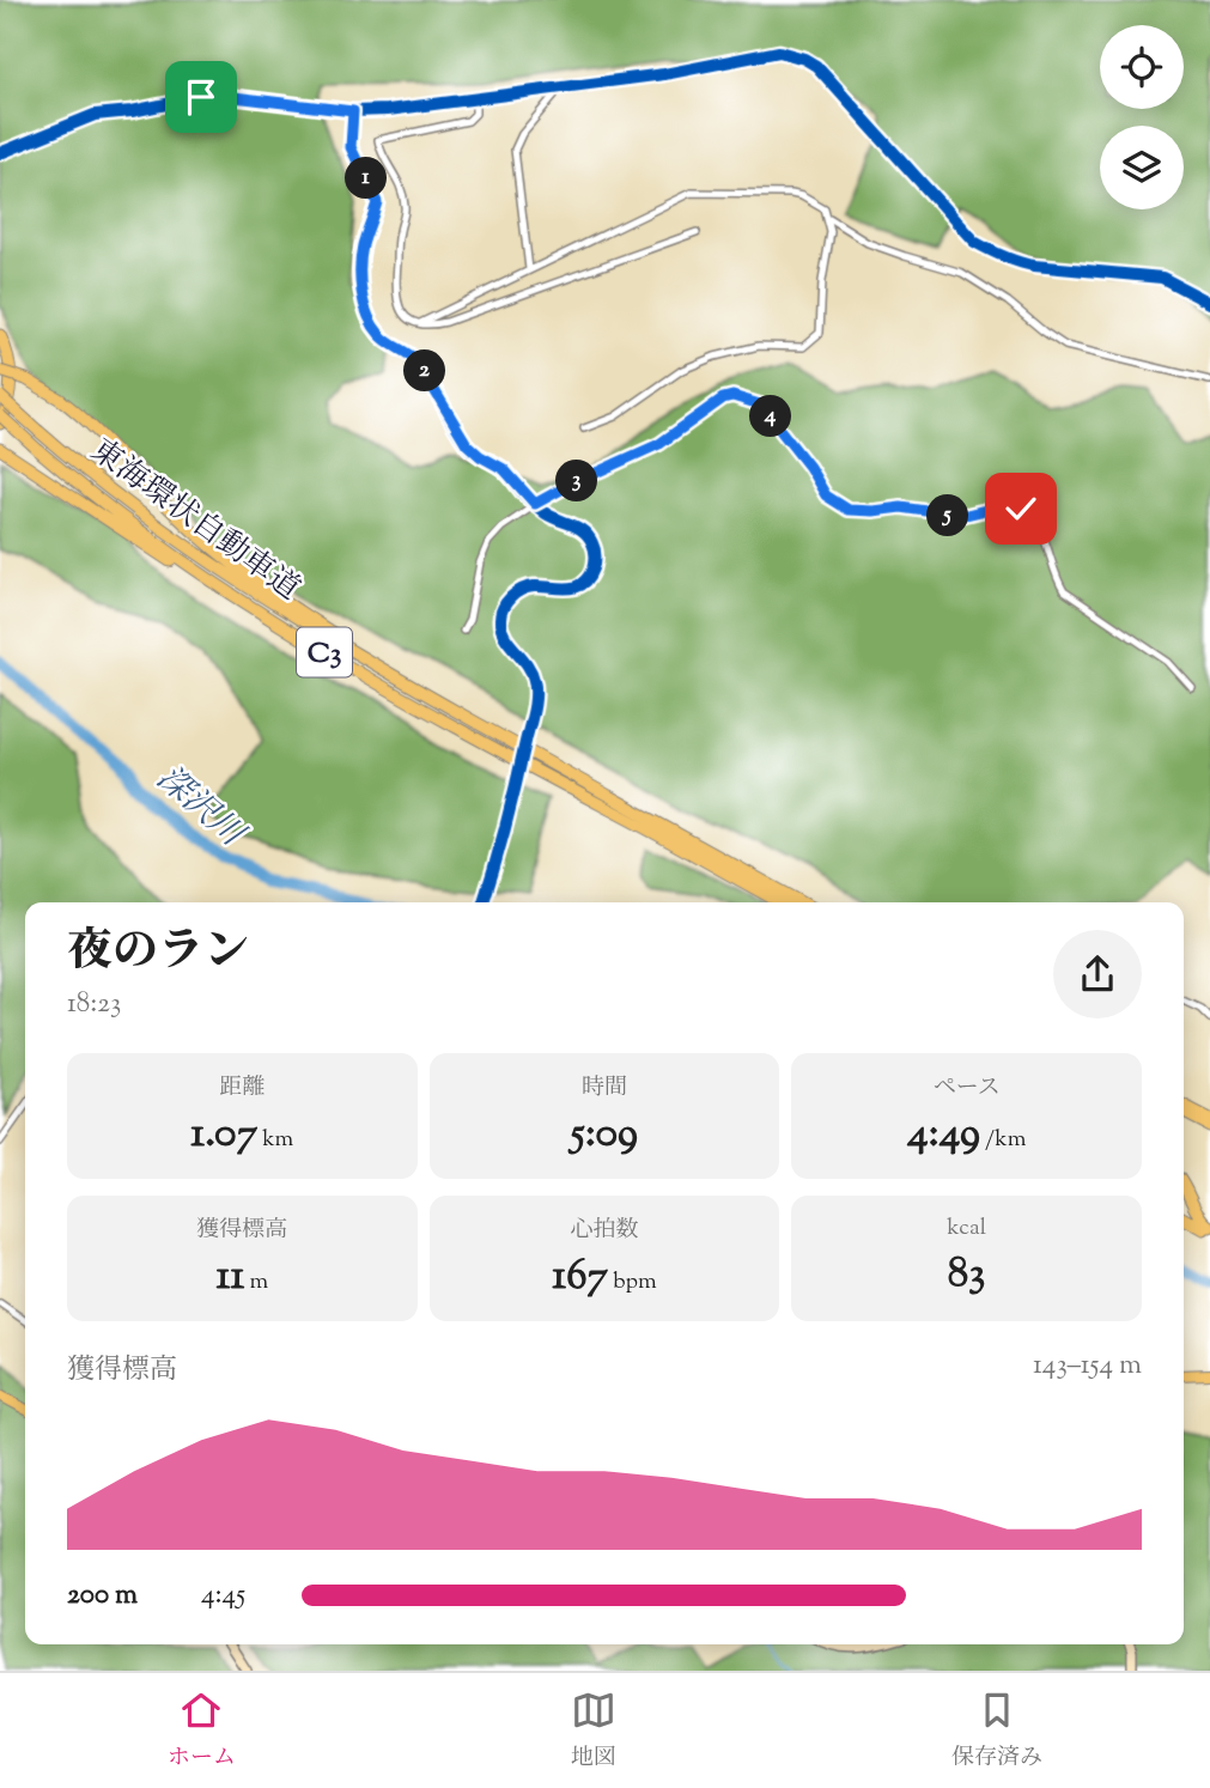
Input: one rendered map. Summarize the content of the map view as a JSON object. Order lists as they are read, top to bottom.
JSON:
{
  "streets": {
    "highway": ["東海環状自動車道", "C3"]
  },
  "crossings": [
    ["東海環状自動車道", "C3"]
  ],
  "water": ["深沢川"],
  "page": {
    "pins": [
      "1",
      "2",
      "4",
      "3",
      "5"
    ],
    "heading": ["夜のラン", "18:23"],
    "stats": [
      ["距離", "1.07 km"],
      ["時間", "5:09"],
      ["ペース", "4:49 /km"],
      ["獲得標高", "11 m"],
      ["心拍数", "167 bpm"],
      ["kcal", "83"]
    ],
    "chart": ["獲得標高", "143–154 m"],
    "list": [
      {
        "name": "200 m",
        "note": "4:45"
      }
    ],
    "tabs": ["ホーム", "地図", "保存済み"]
  }
}
